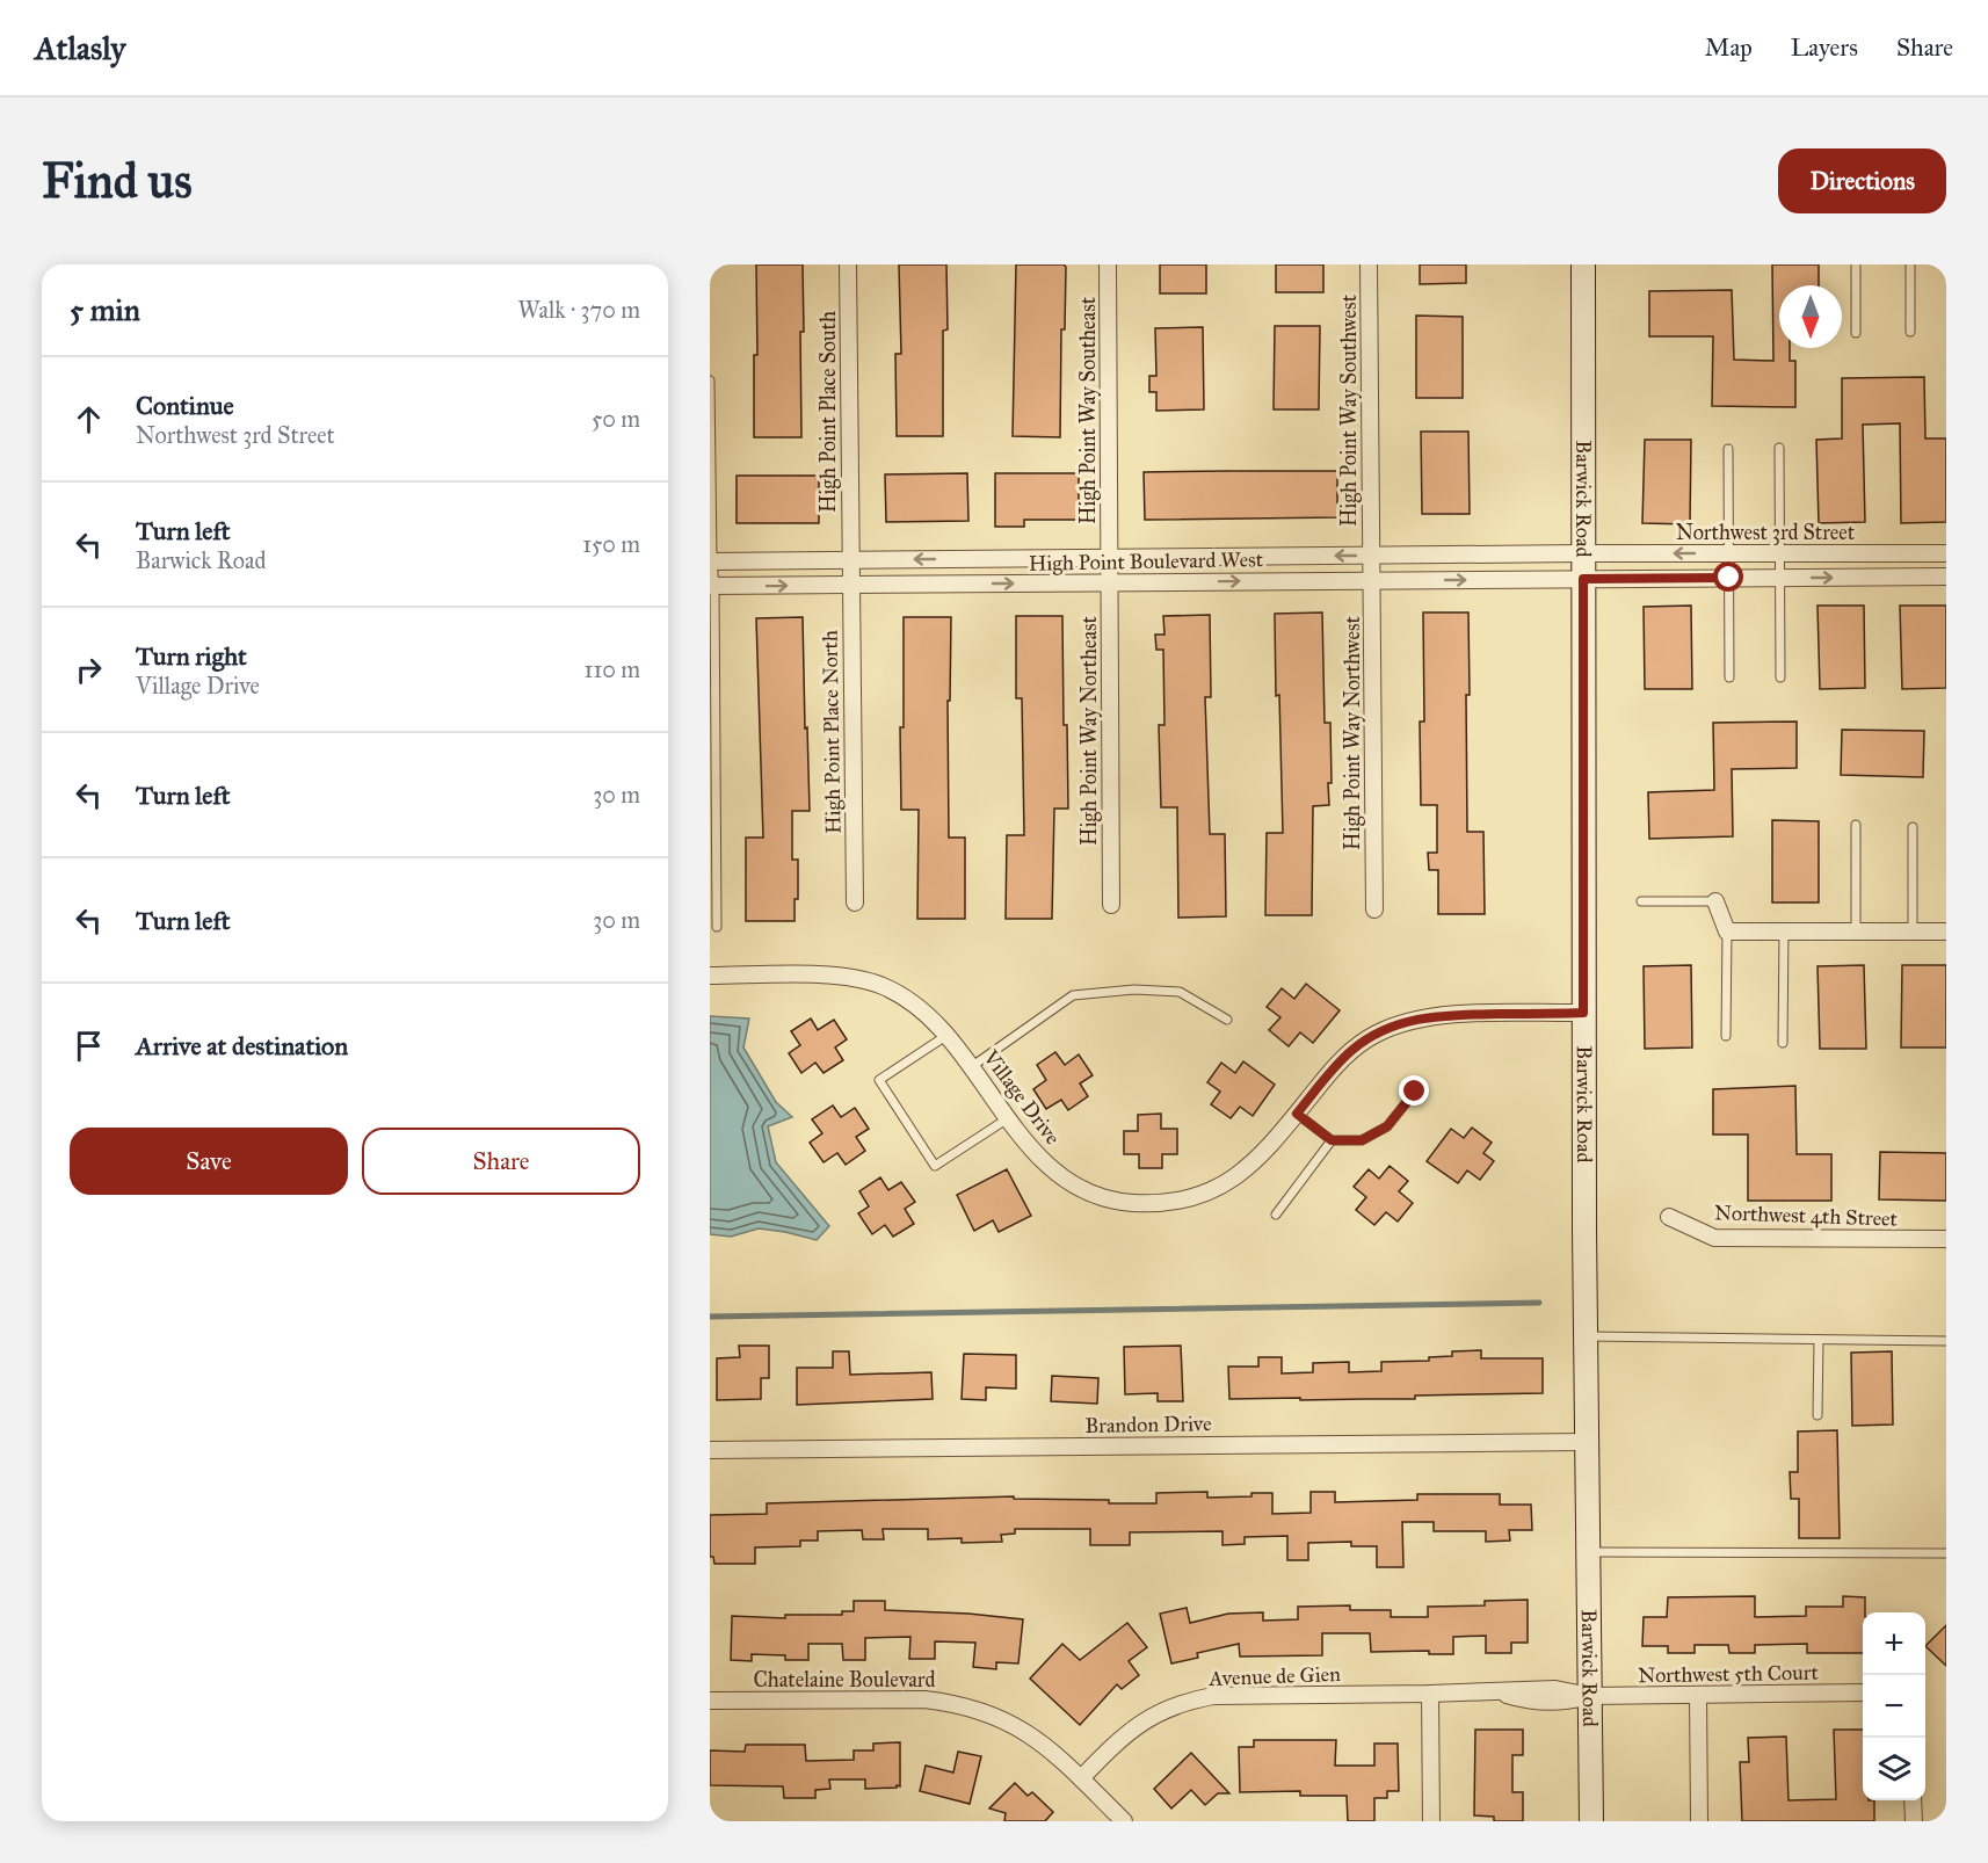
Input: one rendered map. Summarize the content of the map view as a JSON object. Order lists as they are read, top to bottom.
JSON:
{
  "streets": {
    "street": [
      "High Point Way Southeast",
      "High Point Way Southwest",
      "High Point Place South",
      "Barwick Road",
      "Northwest 3rd Street",
      "High Point Boulevard West",
      "High Point Way Northeast",
      "High Point Place North",
      "High Point Way Northwest",
      "Village Drive",
      "Northwest 4th Street",
      "Brandon Drive",
      "Northwest 5th Court",
      "Avenue de Gien",
      "Chatelaine Boulevard"
    ]
  },
  "crossings": [
    ["High Point Way Southeast", "High Point Boulevard West"],
    ["High Point Way Southeast", "High Point Way Northeast"],
    ["High Point Way Southwest", "High Point Boulevard West"],
    ["High Point Way Southwest", "High Point Way Northwest"],
    ["High Point Place South", "High Point Boulevard West"],
    ["High Point Place South", "High Point Place North"],
    ["Barwick Road", "Northwest 3rd Street"],
    ["Barwick Road", "High Point Boulevard West"],
    ["Barwick Road", "Village Drive"],
    ["Barwick Road", "Brandon Drive"],
    ["Barwick Road", "Northwest 5th Court"],
    ["Barwick Road", "Avenue de Gien"],
    ["Northwest 3rd Street", "High Point Boulevard West"],
    ["High Point Boulevard West", "High Point Way Northeast"],
    ["High Point Boulevard West", "High Point Place North"],
    ["High Point Boulevard West", "High Point Way Northwest"],
    ["Northwest 5th Court", "Avenue de Gien"],
    ["Avenue de Gien", "Chatelaine Boulevard"]
  ],
  "north": "bottom",
  "page": {
    "header": "Atlasly",
    "nav": ["Map", "Layers", "Share"],
    "buttons": [
      "Directions",
      ["Save", "Share"]
    ],
    "title": "Find us",
    "heading": ["5 min", "Walk · 370 m"],
    "list": [
      ["Continue", "Northwest 3rd Street", "50 m"],
      ["Turn left", "Barwick Road", "150 m"],
      ["Turn right", "Village Drive", "110 m"],
      ["Turn left", "30 m"],
      ["Turn left", "30 m"],
      "Arrive at destination"
    ],
    "map_buttons": ["+", "−"]
  }
}
